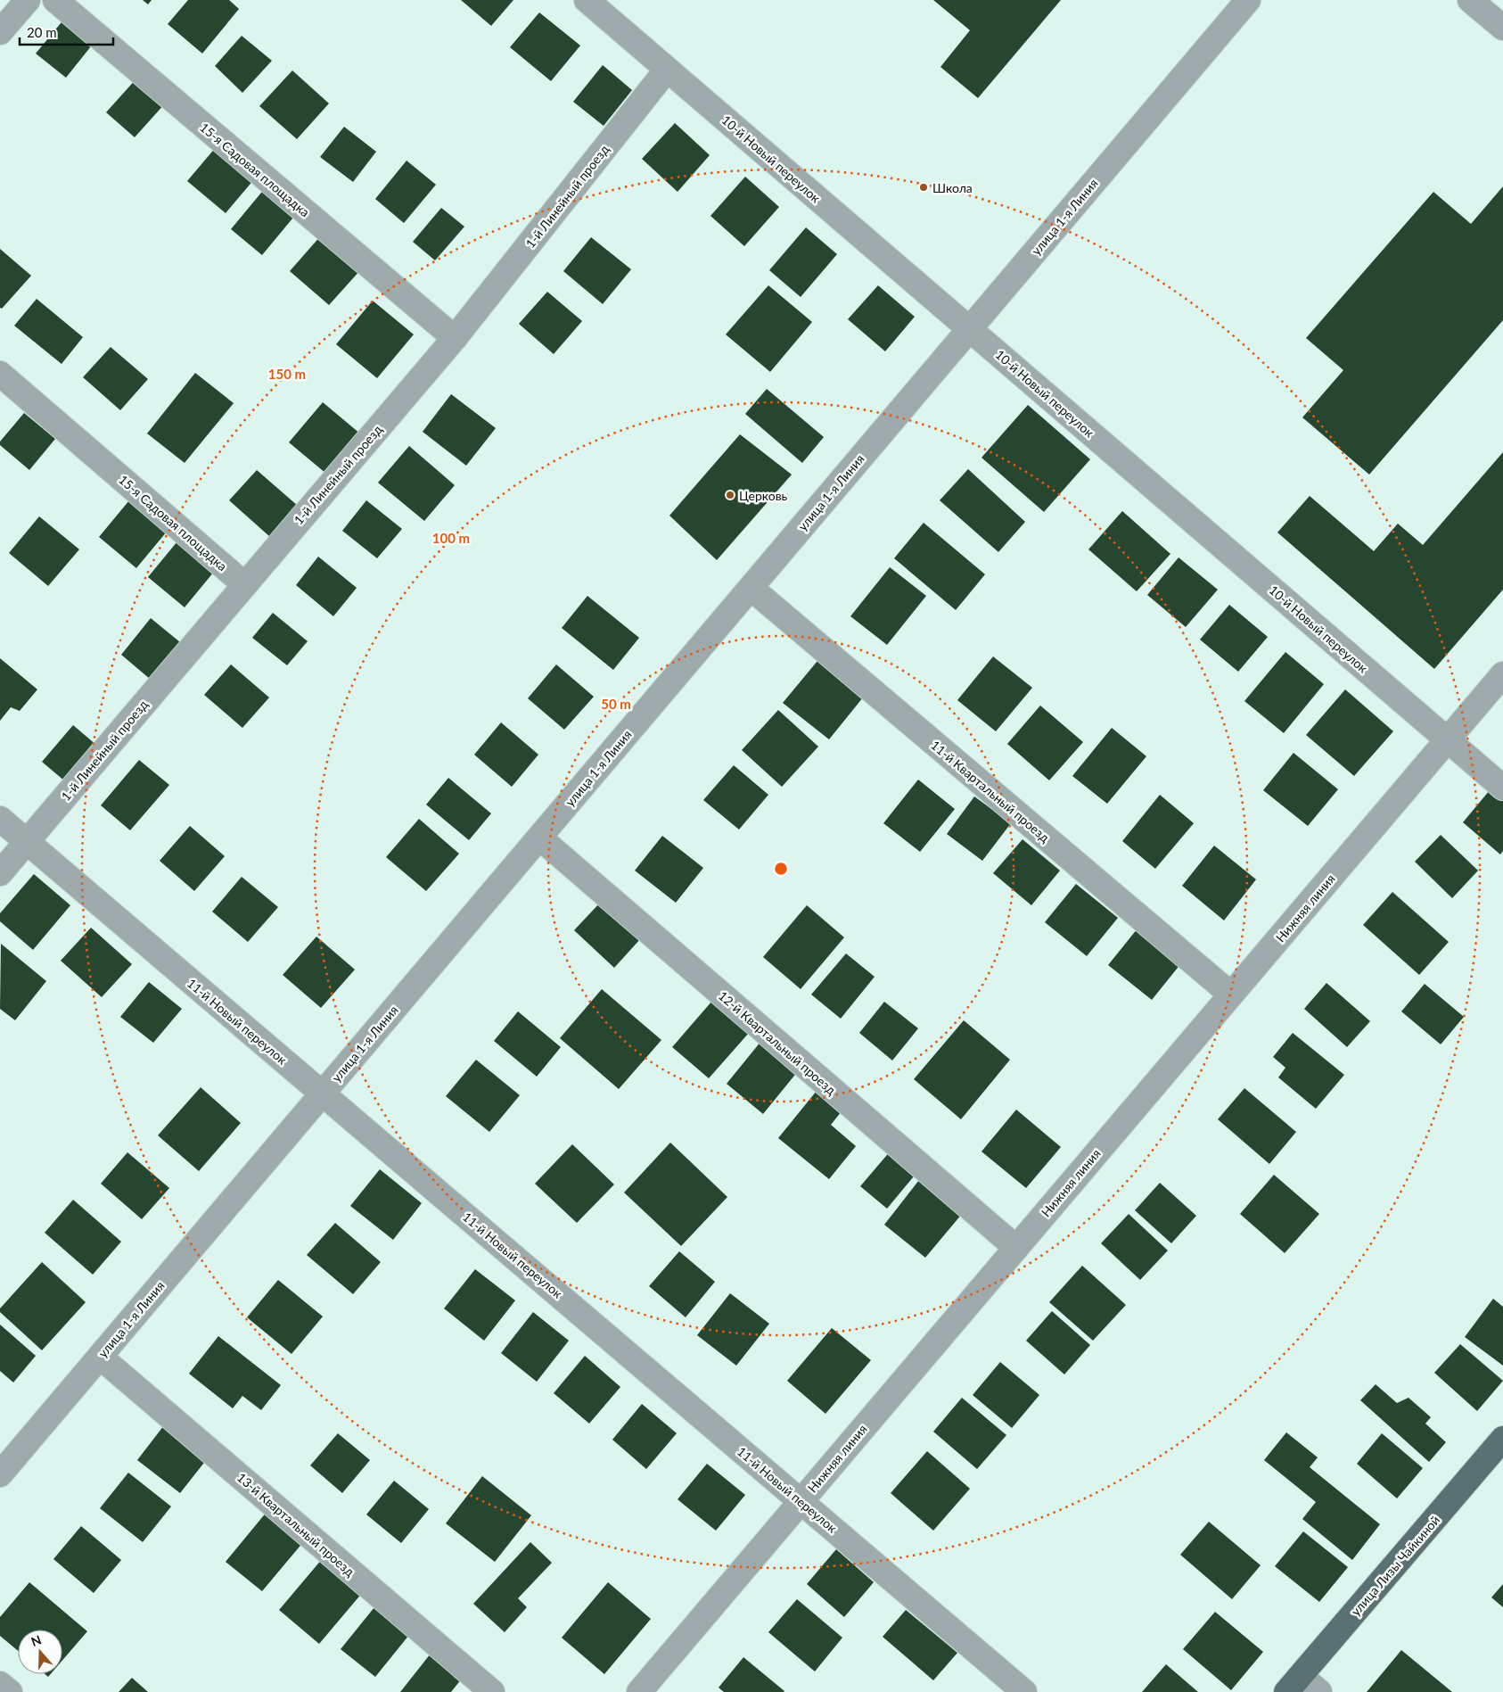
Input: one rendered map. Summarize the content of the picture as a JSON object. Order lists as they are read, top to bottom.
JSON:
{
  "streets": {
    "main road": ["улица Лизы Чайкиной"],
    "street": [
      "10-й Новый переулок",
      "15-я Садовая площадка",
      "1-й Линейный проезд",
      "улица 1-я Линия",
      "11-й Квартальный проезд",
      "Нижняя линия",
      "11-й Новый переулок",
      "12-й Квартальный проезд",
      "13-й Квартальный проезд"
    ]
  },
  "crossings": [
    ["10-й Новый переулок", "1-й Линейный проезд"],
    ["10-й Новый переулок", "улица 1-я Линия"],
    ["10-й Новый переулок", "Нижняя линия"],
    ["15-я Садовая площадка", "1-й Линейный проезд"],
    ["1-й Линейный проезд", "11-й Новый переулок"],
    ["улица 1-я Линия", "11-й Квартальный проезд"],
    ["улица 1-я Линия", "11-й Новый переулок"],
    ["улица 1-я Линия", "12-й Квартальный проезд"],
    ["улица 1-я Линия", "13-й Квартальный проезд"],
    ["11-й Квартальный проезд", "Нижняя линия"],
    ["Нижняя линия", "11-й Новый переулок"],
    ["Нижняя линия", "12-й Квартальный проезд"]
  ],
  "places": ["Школа", "Церковь"],
  "scale_bar": "20 m",
  "north": "top",
  "rings": ["150 m", "100 m", "50 m"]
}
